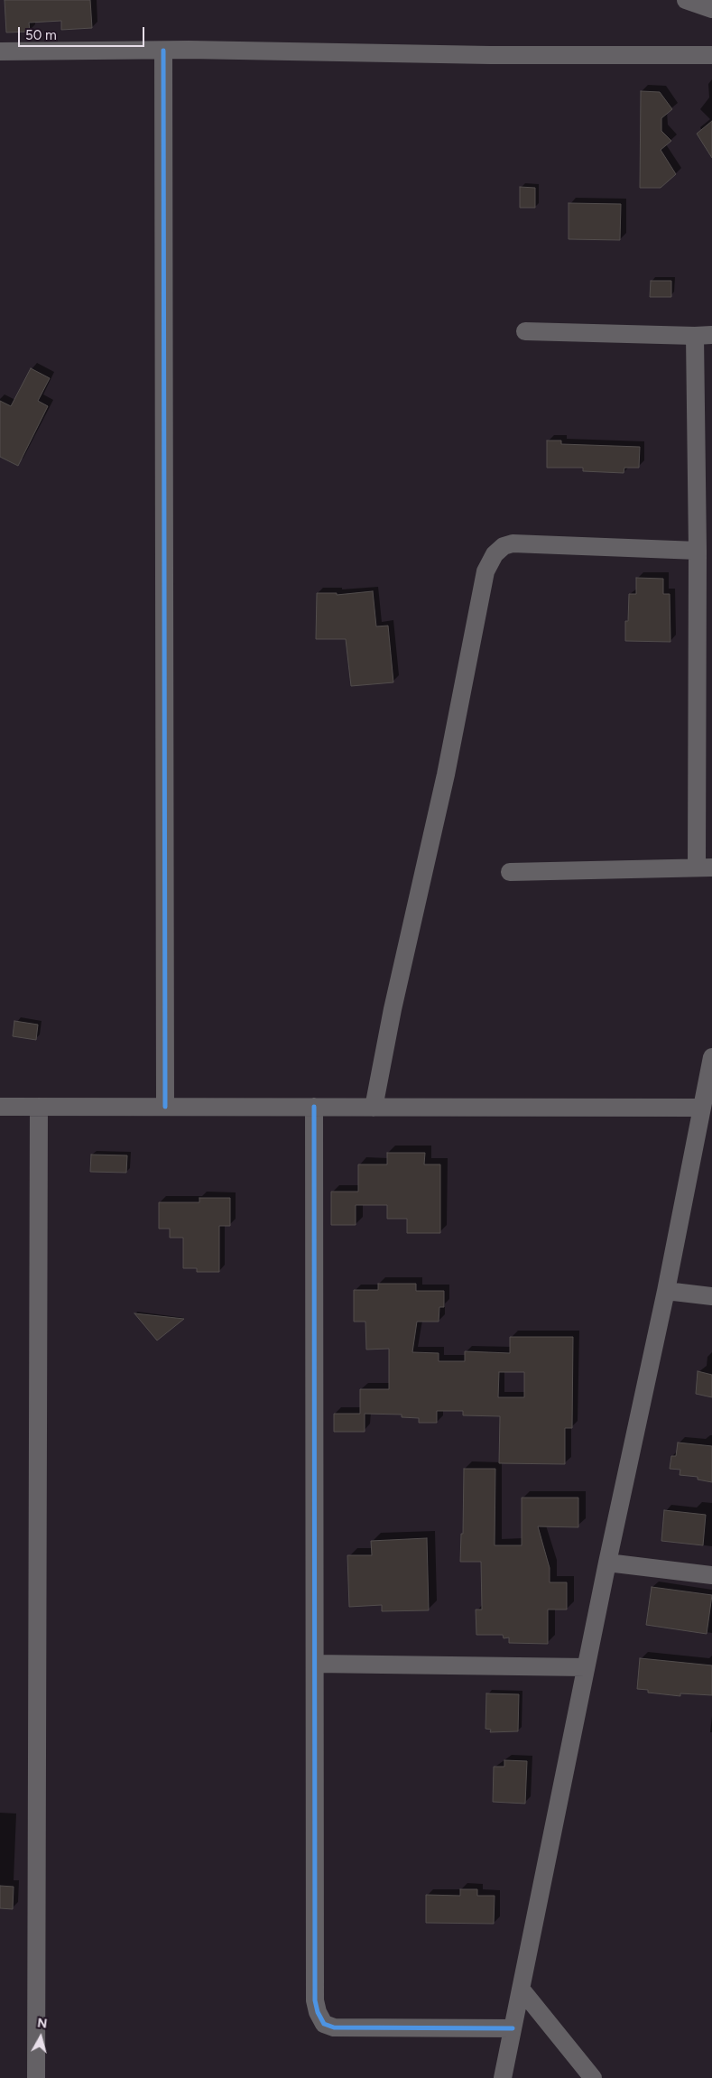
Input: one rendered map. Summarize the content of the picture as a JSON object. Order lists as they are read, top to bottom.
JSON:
{
  "scale_bar": "50 m",
  "north": "top"
}
